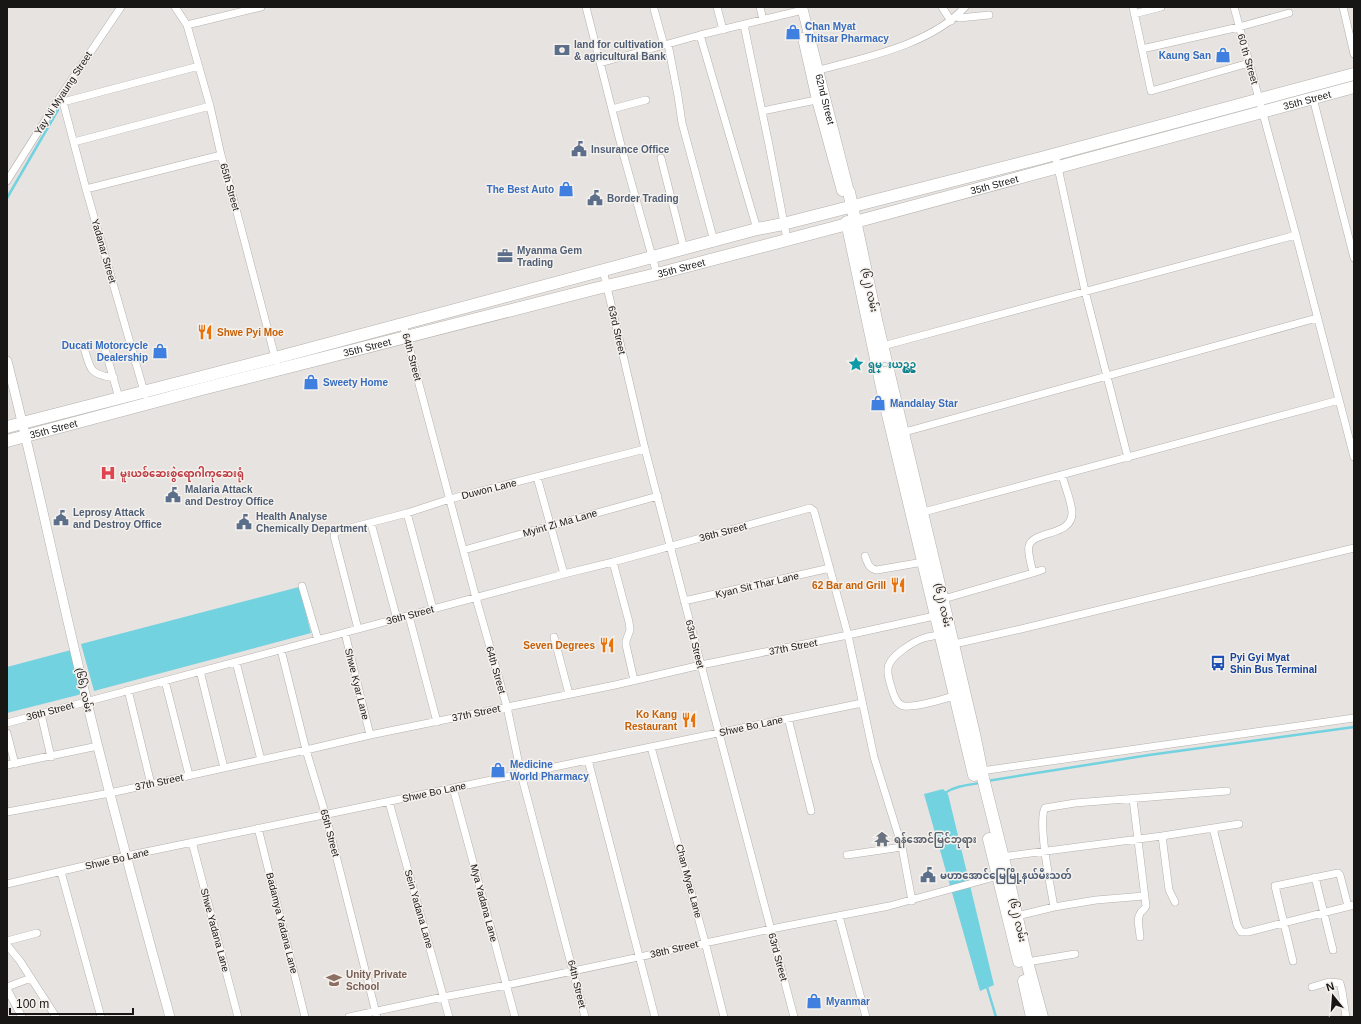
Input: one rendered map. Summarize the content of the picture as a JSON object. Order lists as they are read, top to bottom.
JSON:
{
  "streets": {
    "main road": ["62nd Street", "35th Street", "(၆၂) လမ်း"],
    "street": [
      "60 th Street",
      "Yay Ni Myaung Street",
      "65th Street",
      "Yadanar Street",
      "63rd Street",
      "64th Street",
      "Duwon Lane",
      "Myint Zi Ma Lane",
      "36th Street",
      "Kyan Sit Thar Lane",
      "37th Street",
      "Shwe Kyar Lane",
      "(၆၆) လမ်း",
      "Shwe Bo Lane",
      "Chan Myae Lane",
      "Mya Yadana Lane",
      "Sein Yadana Lane",
      "Badamya Yadana Lane",
      "Shwe Yadana Lane",
      "38th Street"
    ]
  },
  "crossings": [
    ["60 th Street", "35th Street"],
    ["Yay Ni Myaung Street", "Yadanar Street"],
    ["62nd Street", "(၆၂) လမ်း"],
    ["35th Street", "65th Street"],
    ["35th Street", "Yadanar Street"],
    ["35th Street", "(၆၂) လမ်း"],
    ["35th Street", "63rd Street"],
    ["35th Street", "64th Street"],
    ["35th Street", "(၆၆) လမ်း"],
    ["65th Street", "36th Street"],
    ["65th Street", "37th Street"],
    ["65th Street", "Shwe Bo Lane"],
    ["65th Street", "38th Street"],
    ["(၆၂) လမ်း", "37th Street"],
    ["(၆၂) လမ်း", "38th Street"],
    ["63rd Street", "Duwon Lane"],
    ["63rd Street", "Myint Zi Ma Lane"],
    ["63rd Street", "36th Street"],
    ["63rd Street", "Kyan Sit Thar Lane"],
    ["63rd Street", "37th Street"],
    ["63rd Street", "Shwe Bo Lane"],
    ["63rd Street", "38th Street"],
    ["64th Street", "Duwon Lane"],
    ["64th Street", "Myint Zi Ma Lane"],
    ["64th Street", "36th Street"],
    ["64th Street", "37th Street"],
    ["64th Street", "Shwe Bo Lane"],
    ["64th Street", "38th Street"],
    ["Duwon Lane", "36th Street"],
    ["36th Street", "Kyan Sit Thar Lane"],
    ["36th Street", "Shwe Kyar Lane"],
    ["36th Street", "(၆၆) လမ်း"],
    ["37th Street", "Shwe Kyar Lane"],
    ["37th Street", "(၆၆) လမ်း"],
    ["(၆၆) လမ်း", "Shwe Bo Lane"],
    ["Shwe Bo Lane", "Chan Myae Lane"],
    ["Shwe Bo Lane", "Mya Yadana Lane"],
    ["Shwe Bo Lane", "Sein Yadana Lane"],
    ["Shwe Bo Lane", "Badamya Yadana Lane"],
    ["Shwe Bo Lane", "Shwe Yadana Lane"],
    ["Chan Myae Lane", "38th Street"],
    ["Mya Yadana Lane", "38th Street"],
    ["Sein Yadana Lane", "38th Street"]
  ],
  "places": {
    "shop": [
      "Chan Myat Thitsar Pharmacy",
      "Kaung San",
      "The Best Auto",
      "Ducati Motorcycle Dealership",
      "Sweety Home",
      "Mandalay Star",
      "Medicine World Pharmacy",
      "Myanmar"
    ],
    "bank": ["land for cultivation & agricultural Bank"],
    "public building": [
      "Insurance Office",
      "Border Trading",
      "Malaria Attack and Destroy Office",
      "Leprosy Attack and Destroy Office",
      "Health Analyse Chemically Department",
      "မဟာအောင်မြေမြို့နယ်မီးသတ်"
    ],
    "office": ["Myanma Gem Trading"],
    "restaurant": [
      "Shwe Pyi Moe",
      "62 Bar and Grill",
      "Seven Degrees",
      "Ko Kang Restaurant"
    ],
    "place": ["ရွမ္းယဥ္ယဥ္"],
    "hospital": ["မူးယစ်ဆေးစွဲရောဂါကုဆေးရုံ"],
    "bus stop": ["Pyi Gyi Myat Shin Bus Terminal"],
    "temple": ["ရန်အောင်မြင်ဘုရား"],
    "school or university": ["Unity Private School"]
  },
  "scale_bar": "100 m",
  "north": "top"
}
